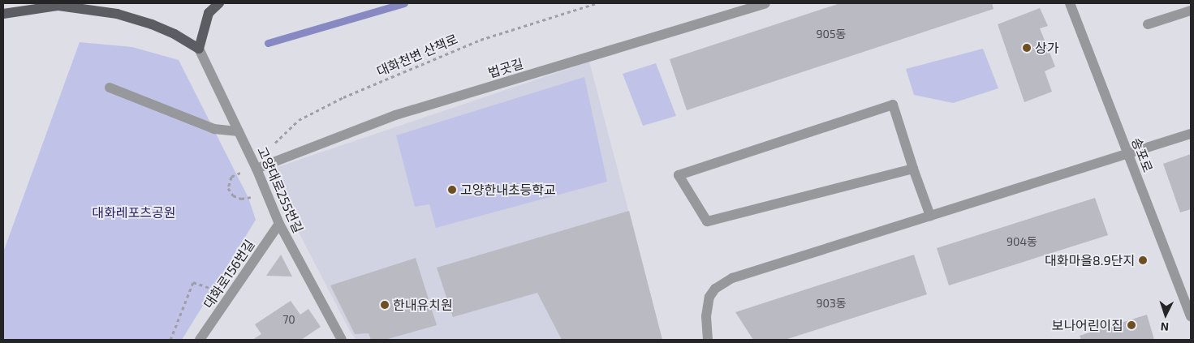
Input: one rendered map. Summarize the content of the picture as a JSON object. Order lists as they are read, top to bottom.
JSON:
{
  "streets": {
    "street": [
      "법곳길",
      "송포로",
      "고양대로255번길",
      "대화로156번길"
    ],
    "path": ["대화천변 산책로"]
  },
  "crossings": [
    ["법곳길", "고양대로255번길"],
    ["고양대로255번길", "대화로156번길"]
  ],
  "parks": ["대화레포츠공원"],
  "places": [
    "상가",
    "고양한내초등학교",
    "대화마을8.9단지",
    "한내유치원",
    "보나어린이집"
  ],
  "house_numbers": [
    "905동",
    "904동",
    "903동",
    "70"
  ],
  "north": "bottom"
}
